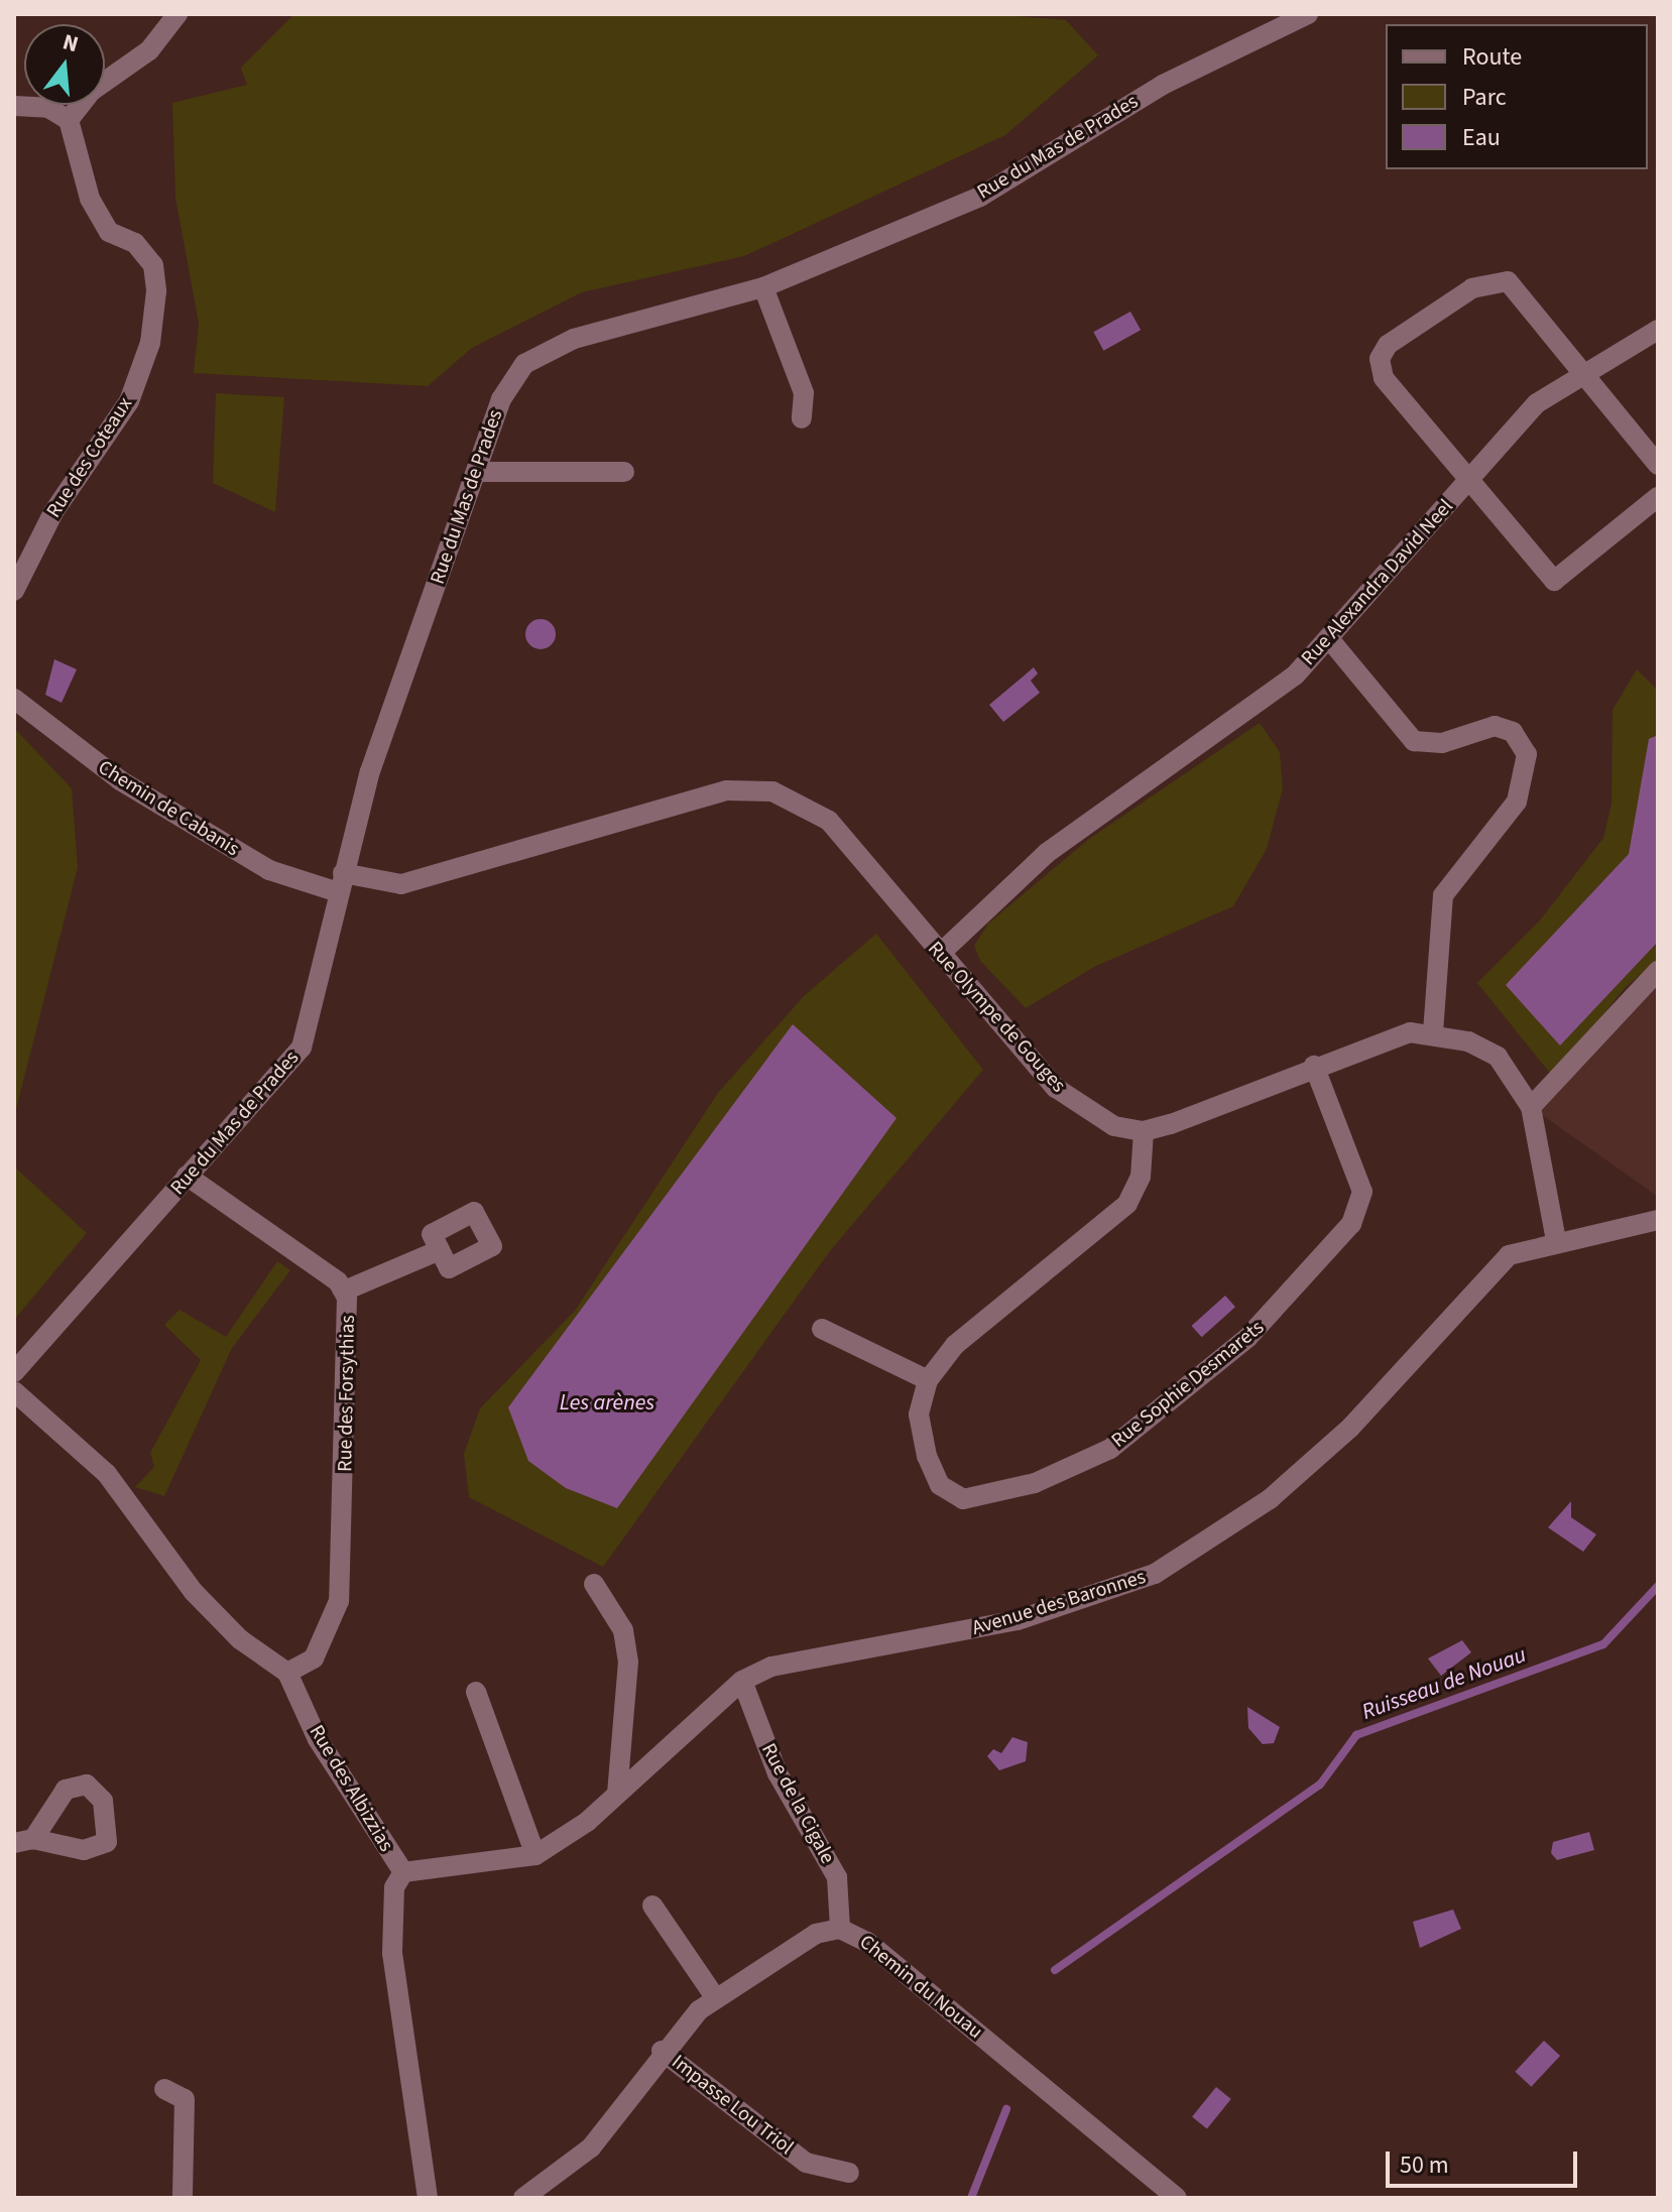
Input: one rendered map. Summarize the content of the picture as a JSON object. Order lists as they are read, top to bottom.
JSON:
{
  "streets": {
    "street": [
      "Rue du Mas de Prades",
      "Rue des Coteaux",
      "Rue Alexandra David Neel",
      "Chemin de Cabanis",
      "Rue Olympe de Gouges",
      "Rue Sophie Desmarets",
      "Rue des Forsythias",
      "Avenue des Baronnes",
      "Rue des Albizzias",
      "Rue de la Cigale",
      "Chemin du Nouau",
      "Impasse Lou Triol"
    ]
  },
  "crossings": [
    ["Rue du Mas de Prades", "Chemin de Cabanis"],
    ["Rue du Mas de Prades", "Rue Olympe de Gouges"],
    ["Rue du Mas de Prades", "Rue des Forsythias"],
    ["Rue Alexandra David Neel", "Rue Olympe de Gouges"],
    ["Chemin de Cabanis", "Rue Olympe de Gouges"],
    ["Rue Olympe de Gouges", "Rue Sophie Desmarets"],
    ["Rue des Forsythias", "Rue des Albizzias"],
    ["Avenue des Baronnes", "Rue des Albizzias"],
    ["Avenue des Baronnes", "Rue de la Cigale"],
    ["Rue de la Cigale", "Chemin du Nouau"],
    ["Chemin du Nouau", "Impasse Lou Triol"]
  ],
  "water": ["Les arènes", "Ruisseau de Nouau"],
  "legend": ["Route", "Parc", "Eau"],
  "scale_bar": "50 m",
  "north": "top"
}
